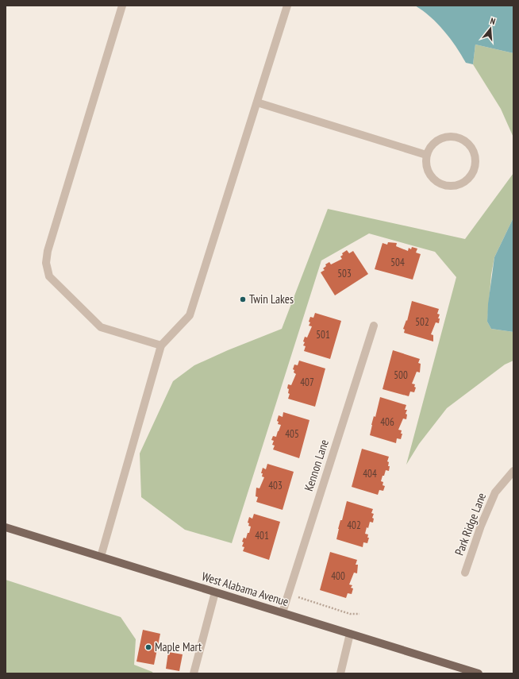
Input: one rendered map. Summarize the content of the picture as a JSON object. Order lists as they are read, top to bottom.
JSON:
{
  "streets": {
    "main road": ["West Alabama Avenue"],
    "street": ["Kennon Lane", "Park Ridge Lane"]
  },
  "crossings": [
    ["Kennon Lane", "West Alabama Avenue"]
  ],
  "places": ["Twin Lakes", "Maple Mart"],
  "house_numbers": [
    "504",
    "503",
    "502",
    "501",
    "500",
    "407",
    "406",
    "405",
    "404",
    "403",
    "402",
    "401",
    "400"
  ],
  "north": "top"
}
